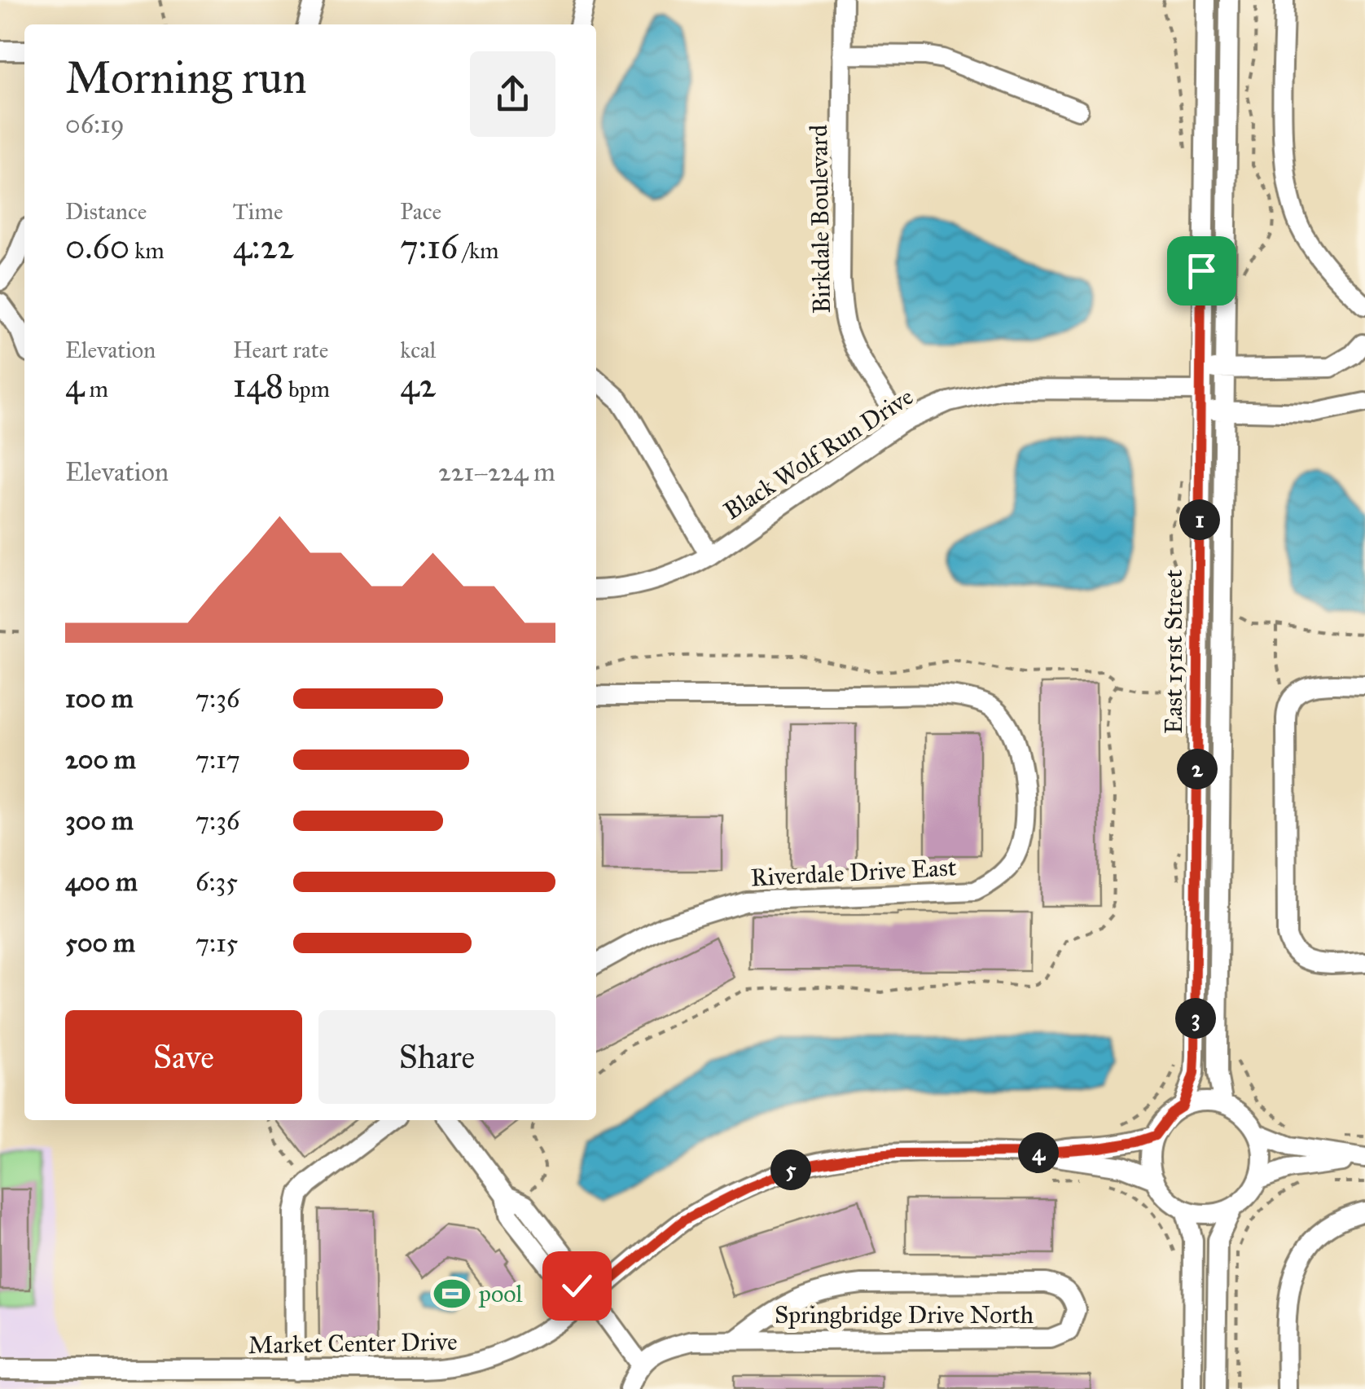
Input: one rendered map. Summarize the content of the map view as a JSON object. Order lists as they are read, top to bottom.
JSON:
{
  "streets": {
    "street": [
      "Birkdale Boulevard",
      "Black Wolf Run Drive",
      "East 151st Street",
      "Riverdale Drive East",
      "Springbridge Drive North",
      "Market Center Drive"
    ]
  },
  "crossings": [
    ["Birkdale Boulevard", "Black Wolf Run Drive"],
    ["Black Wolf Run Drive", "East 151st Street"],
    ["East 151st Street", "Market Center Drive"]
  ],
  "places": {
    "sports": ["pool"]
  },
  "page": {
    "heading": ["Morning run", "06:19"],
    "stats": [
      ["Distance", "0.60 km"],
      ["Time", "4:22"],
      ["Pace", "7:16 /km"],
      ["Elevation", "4 m"],
      ["Heart rate", "148 bpm"],
      ["kcal", "42"]
    ],
    "chart": ["Elevation", "221–224 m"],
    "pins": [
      "1",
      "2",
      "3",
      "4",
      "5"
    ],
    "list": [
      {
        "name": "100 m",
        "note": "7:36"
      },
      {
        "name": "200 m",
        "note": "7:17"
      },
      {
        "name": "300 m",
        "note": "7:36"
      },
      {
        "name": "400 m",
        "note": "6:35"
      },
      {
        "name": "500 m",
        "note": "7:15"
      }
    ],
    "buttons": ["Save", "Share"]
  }
}
